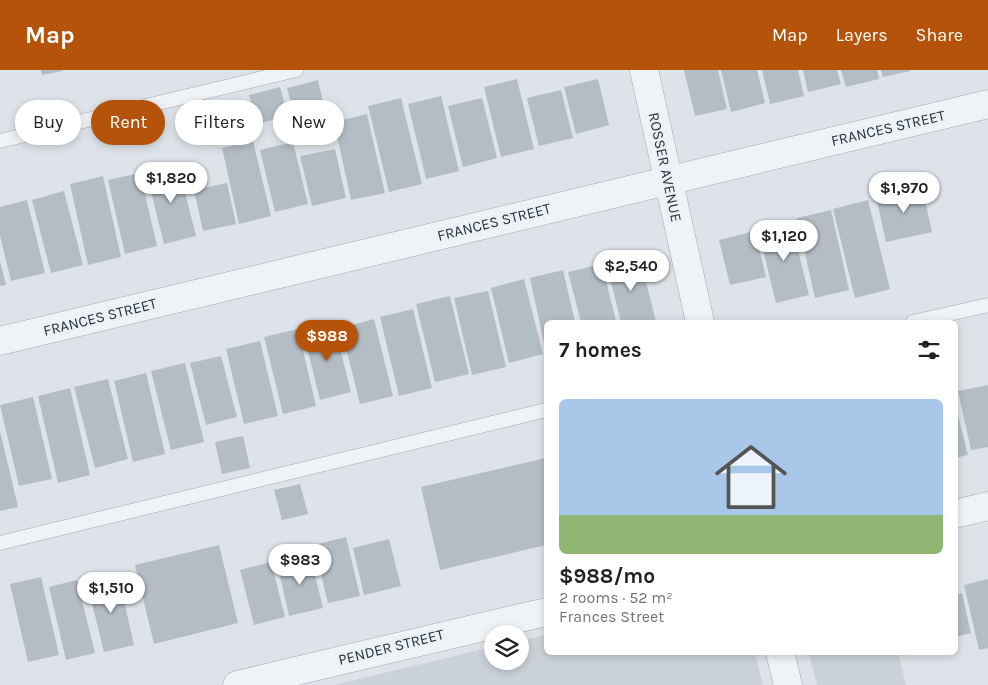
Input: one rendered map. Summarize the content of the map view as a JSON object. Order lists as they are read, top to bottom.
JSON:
{
  "streets": {
    "street": ["FRANCES STREET", "ROSSER AVENUE", "PENDER STREET"]
  },
  "crossings": [
    ["FRANCES STREET", "ROSSER AVENUE"]
  ],
  "page": {
    "header": "Map",
    "nav": ["Map", "Layers", "Share"],
    "chip": [
      "Buy",
      "Rent",
      "Filters",
      "New"
    ],
    "price": [
      "$1,820",
      "$1,970",
      "$1,120",
      "$2,540",
      "$988",
      "$983",
      "$1,510"
    ],
    "heading": "7 homes",
    "list": [
      {
        "name": "$988/mo",
        "note": "2 rooms · 52 m² · Frances Street"
      }
    ]
  }
}
